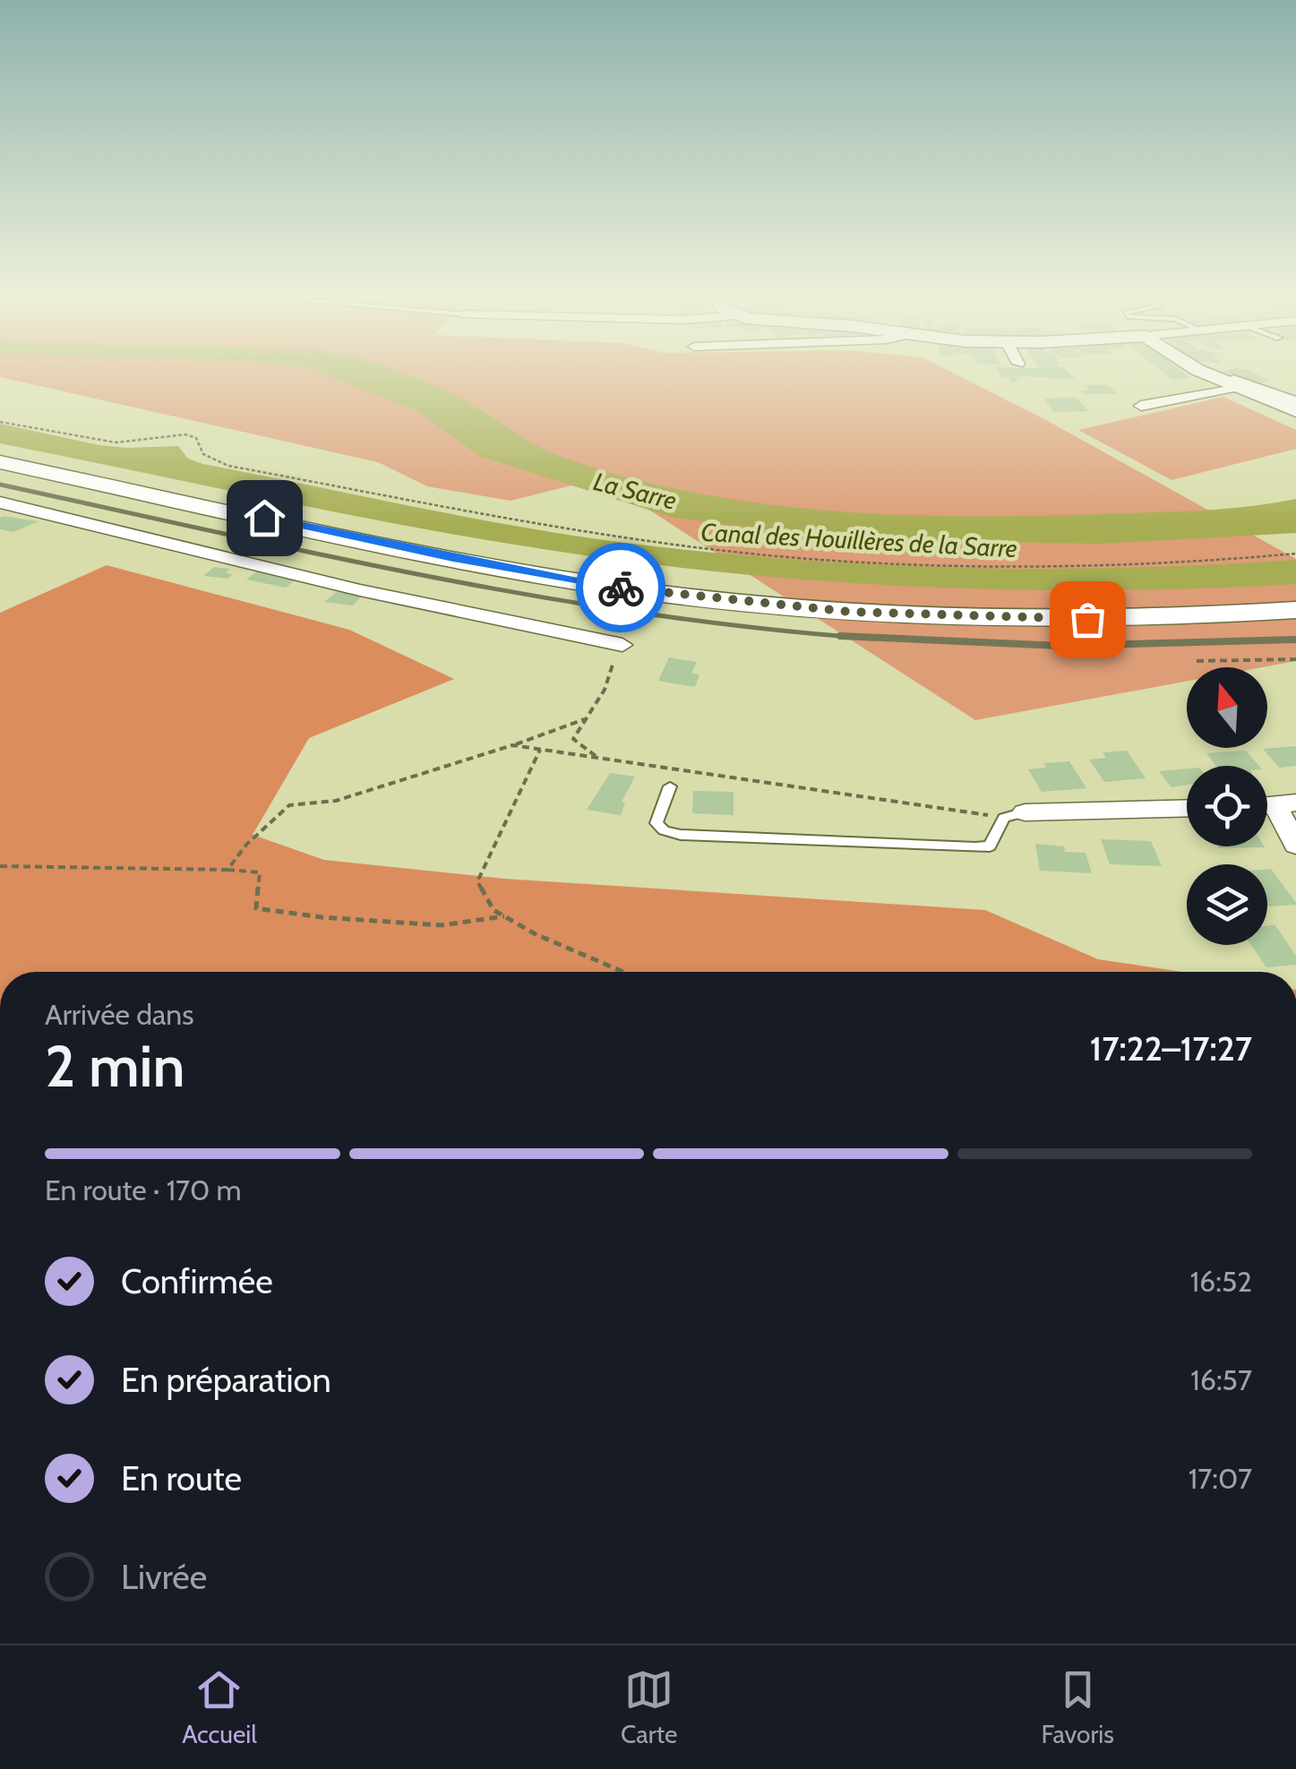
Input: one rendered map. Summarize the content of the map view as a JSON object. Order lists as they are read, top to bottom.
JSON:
{
  "water": ["La Sarre", "Canal des Houillères de la Sarre"],
  "north": "top",
  "page": {
    "heading": ["2 min", "Arrivée dans", "17:22–17:27"],
    "bar": "En route · 170 m",
    "list": [
      ["Confirmée", "16:52"],
      ["En préparation", "16:57"],
      ["En route", "17:07"],
      "Livrée"
    ],
    "tabs": ["Accueil", "Carte", "Favoris"]
  }
}
